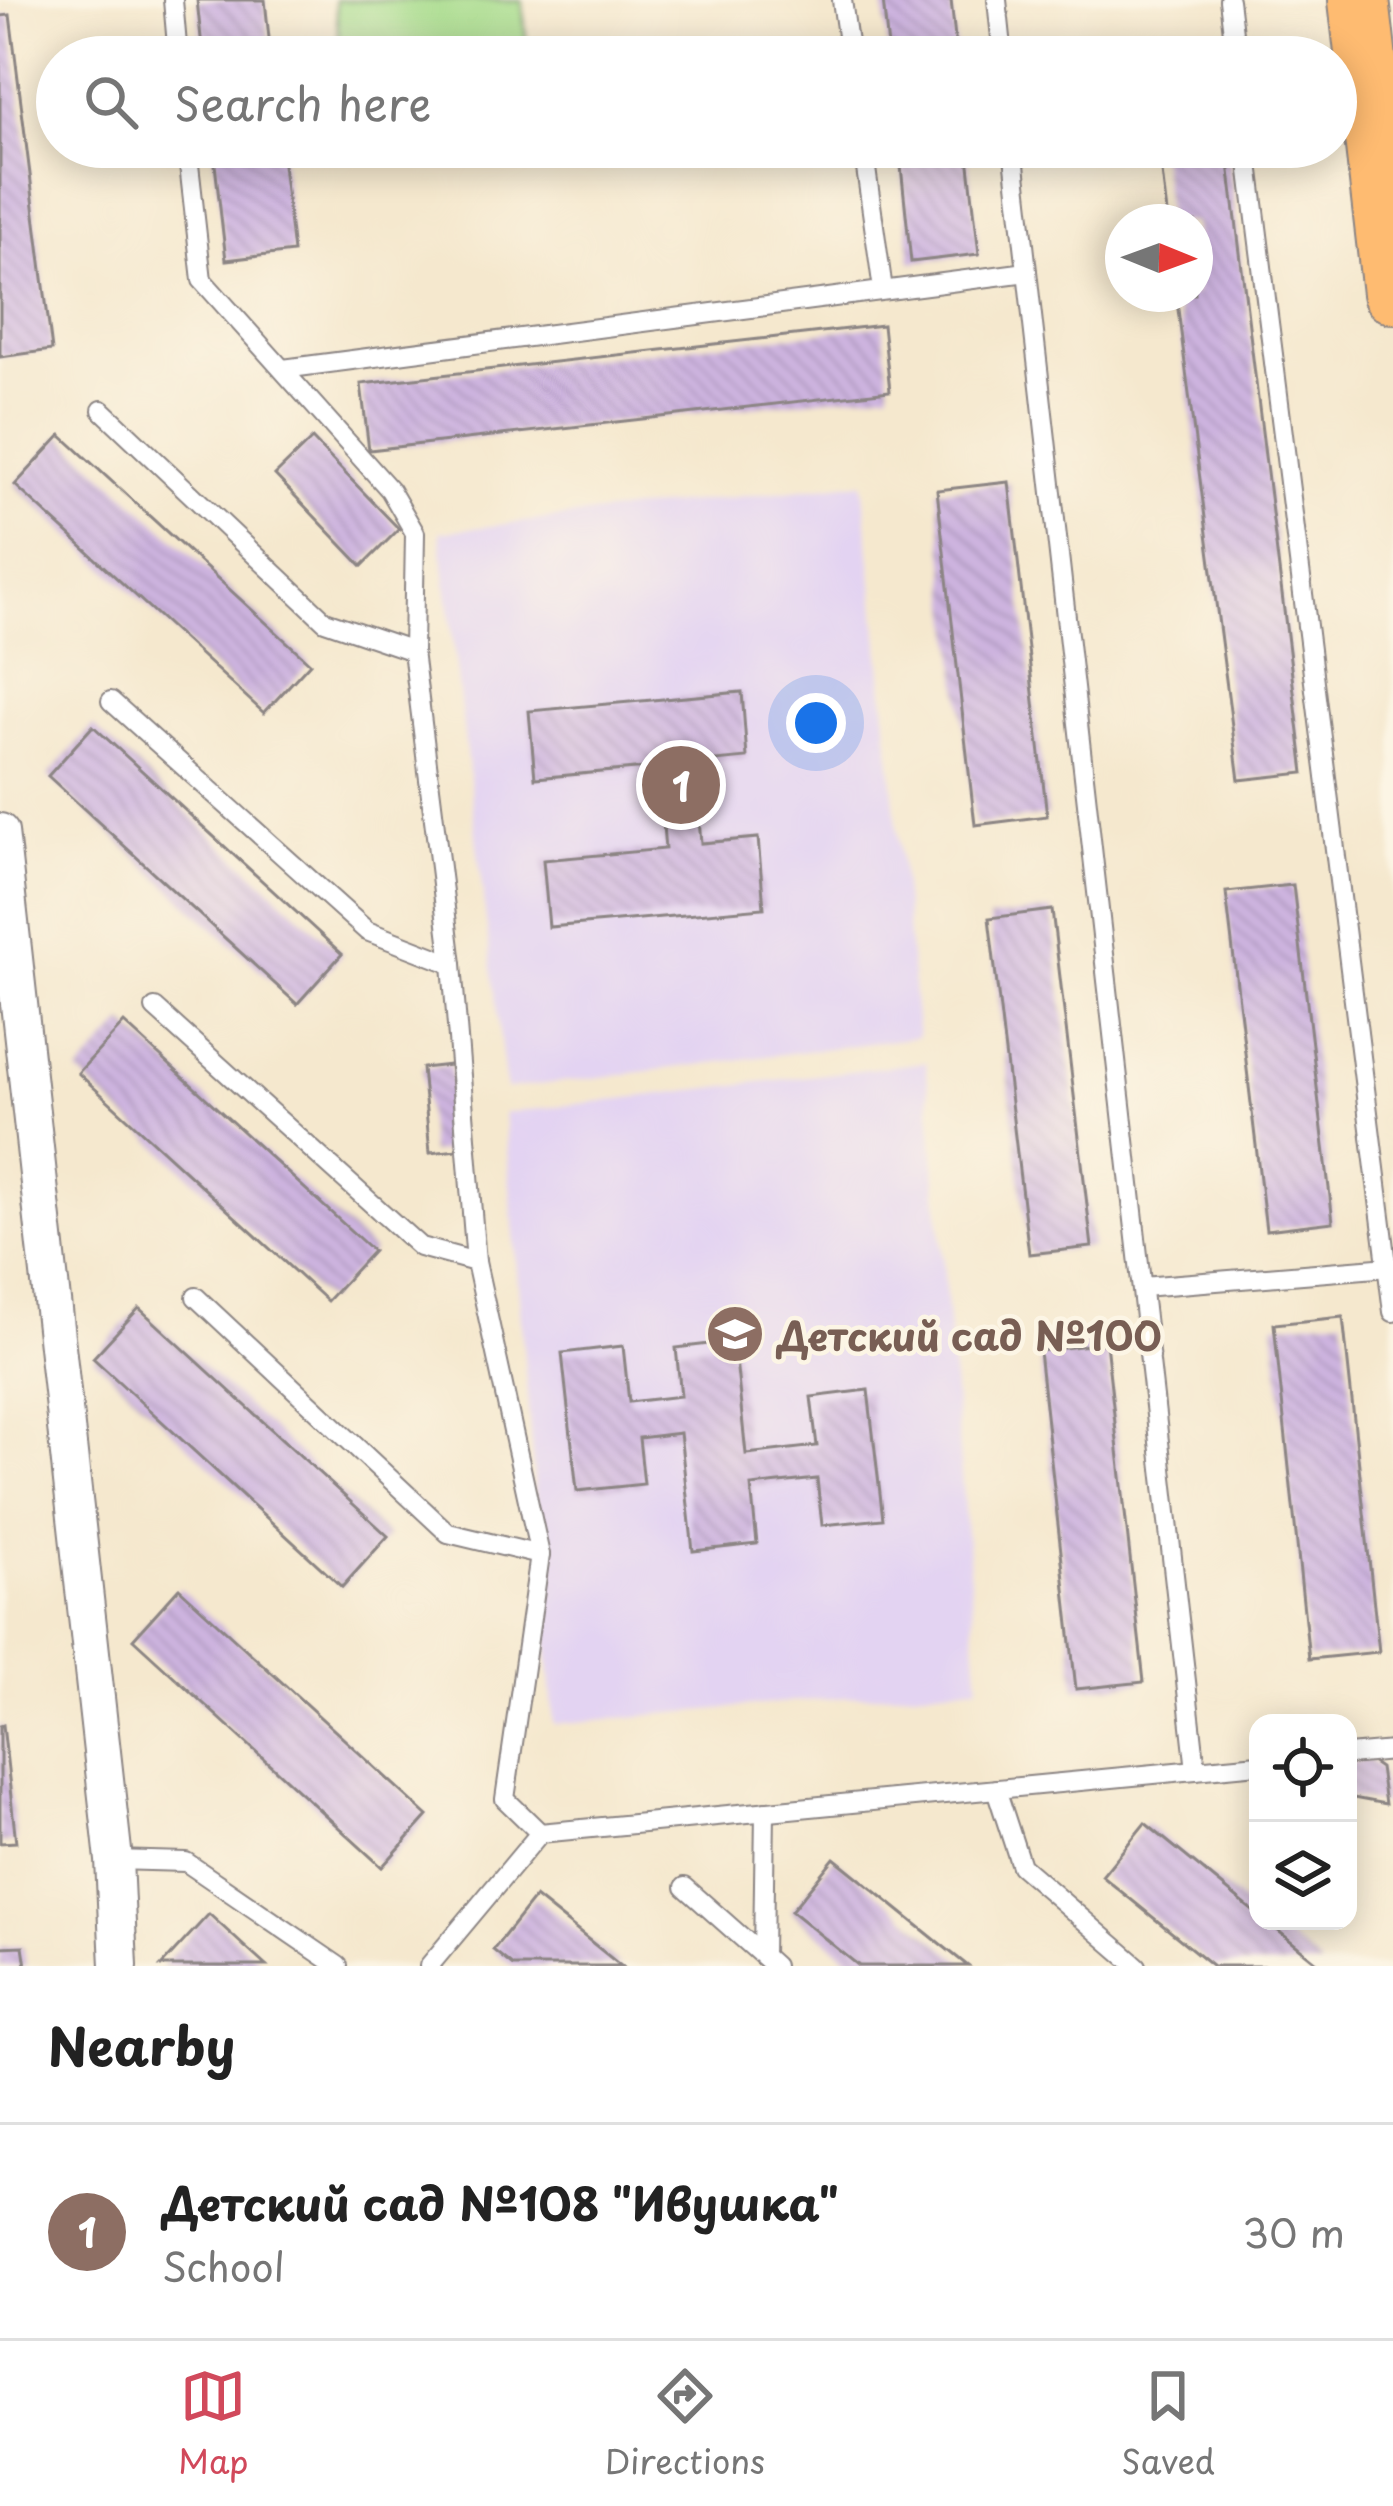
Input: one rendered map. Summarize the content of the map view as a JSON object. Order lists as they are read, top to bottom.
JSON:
{
  "places": {
    "school or university": ["Детский сад №100"]
  },
  "north": "right",
  "page": {
    "search": "Search here",
    "pins": "1",
    "heading": "Nearby",
    "list": [
      {
        "mark": "1",
        "name": "Детский сад №108 \"Ивушка\"",
        "note": "School",
        "value": "30 m"
      }
    ],
    "nav": ["Map", "Directions", "Saved"]
  }
}
